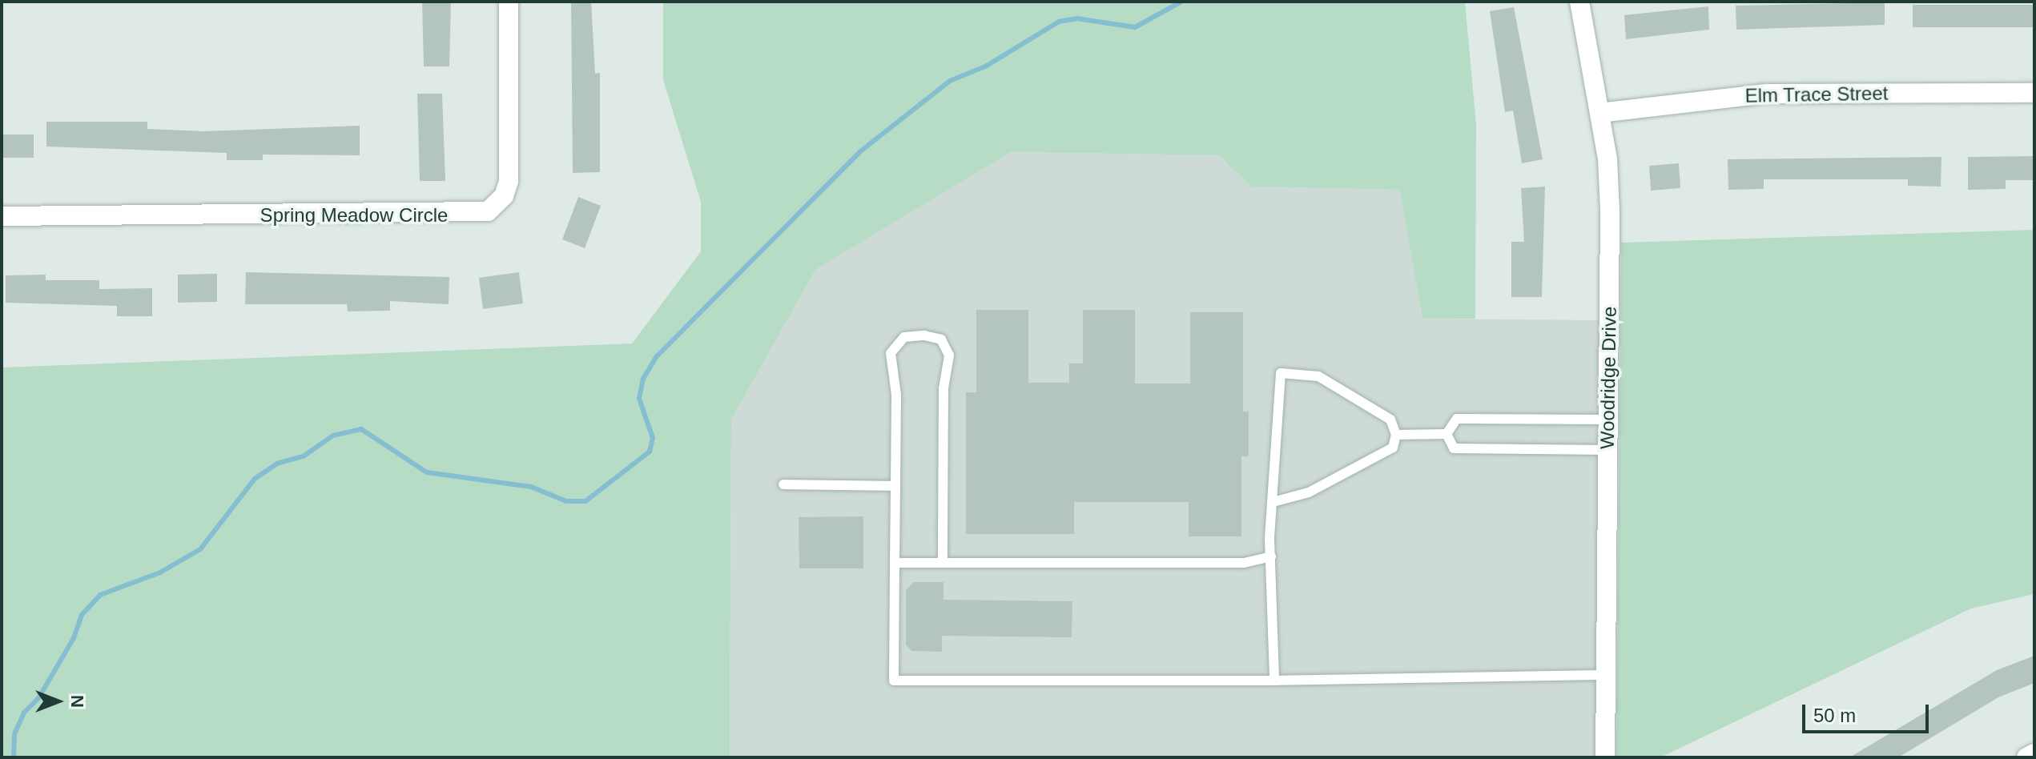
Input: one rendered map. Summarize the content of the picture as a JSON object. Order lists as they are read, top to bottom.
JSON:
{
  "streets": {
    "street": ["Elm Trace Street", "Spring Meadow Circle", "Woodridge Drive"]
  },
  "crossings": [
    ["Elm Trace Street", "Woodridge Drive"]
  ],
  "scale_bar": "50 m",
  "north": "right"
}
